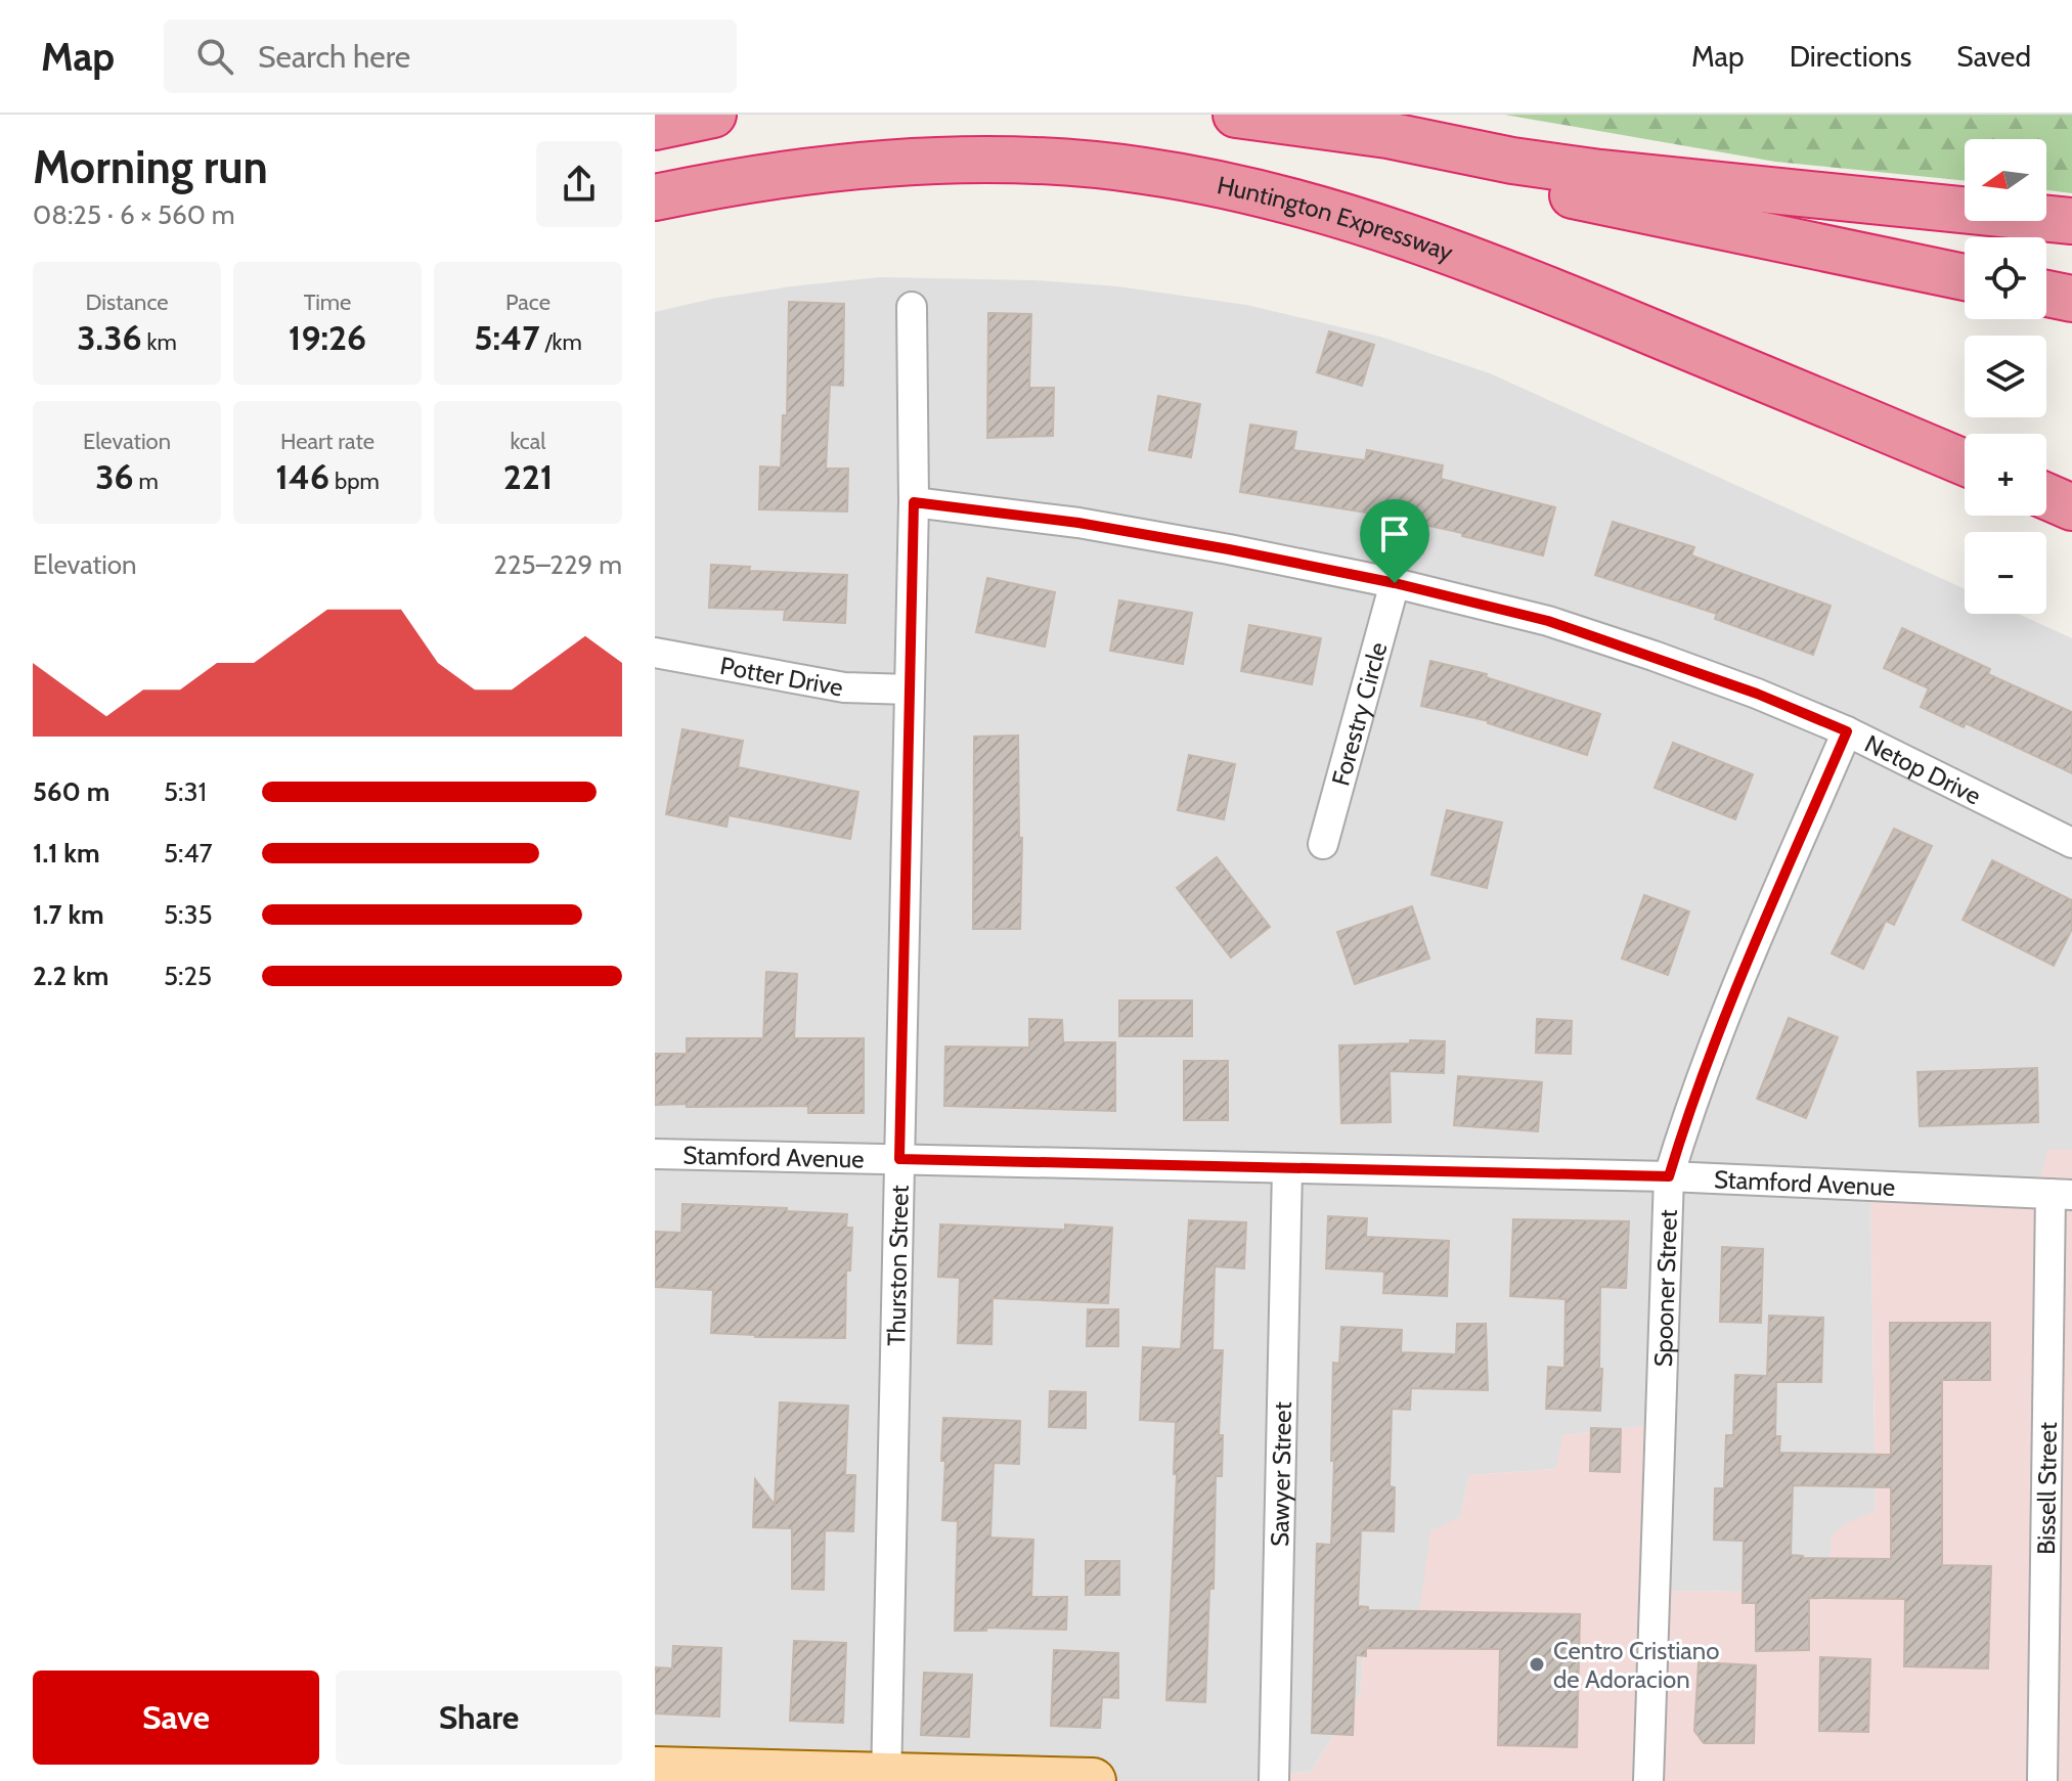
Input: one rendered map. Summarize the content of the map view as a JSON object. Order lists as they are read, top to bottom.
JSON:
{
  "streets": {
    "highway": ["Huntington Expressway"],
    "street": [
      "Potter Drive",
      "Forestry Circle",
      "Netop Drive",
      "Stamford Avenue",
      "Thurston Street",
      "Spooner Street",
      "Sawyer Street",
      "Bissell Street"
    ]
  },
  "crossings": [
    ["Potter Drive", "Thurston Street"],
    ["Forestry Circle", "Netop Drive"],
    ["Netop Drive", "Thurston Street"],
    ["Netop Drive", "Spooner Street"],
    ["Stamford Avenue", "Thurston Street"],
    ["Stamford Avenue", "Spooner Street"],
    ["Stamford Avenue", "Sawyer Street"],
    ["Stamford Avenue", "Bissell Street"]
  ],
  "places": ["Centro Cristiano de Adoracion"],
  "north": "left",
  "page": {
    "header": "Map",
    "search": "Search here",
    "nav": ["Map", "Directions", "Saved"],
    "heading": ["Morning run", "08:25 · 6 × 560 m"],
    "map_buttons": ["+", "−"],
    "stats": [
      ["Distance", "3.36 km"],
      ["Time", "19:26"],
      ["Pace", "5:47 /km"],
      ["Elevation", "36 m"],
      ["Heart rate", "146 bpm"],
      ["kcal", "221"]
    ],
    "chart": ["Elevation", "225–229 m"],
    "list": [
      {
        "name": "560 m",
        "note": "5:31"
      },
      {
        "name": "1.1 km",
        "note": "5:47"
      },
      {
        "name": "1.7 km",
        "note": "5:35"
      },
      {
        "name": "2.2 km",
        "note": "5:25"
      }
    ],
    "buttons": ["Save", "Share"]
  }
}
